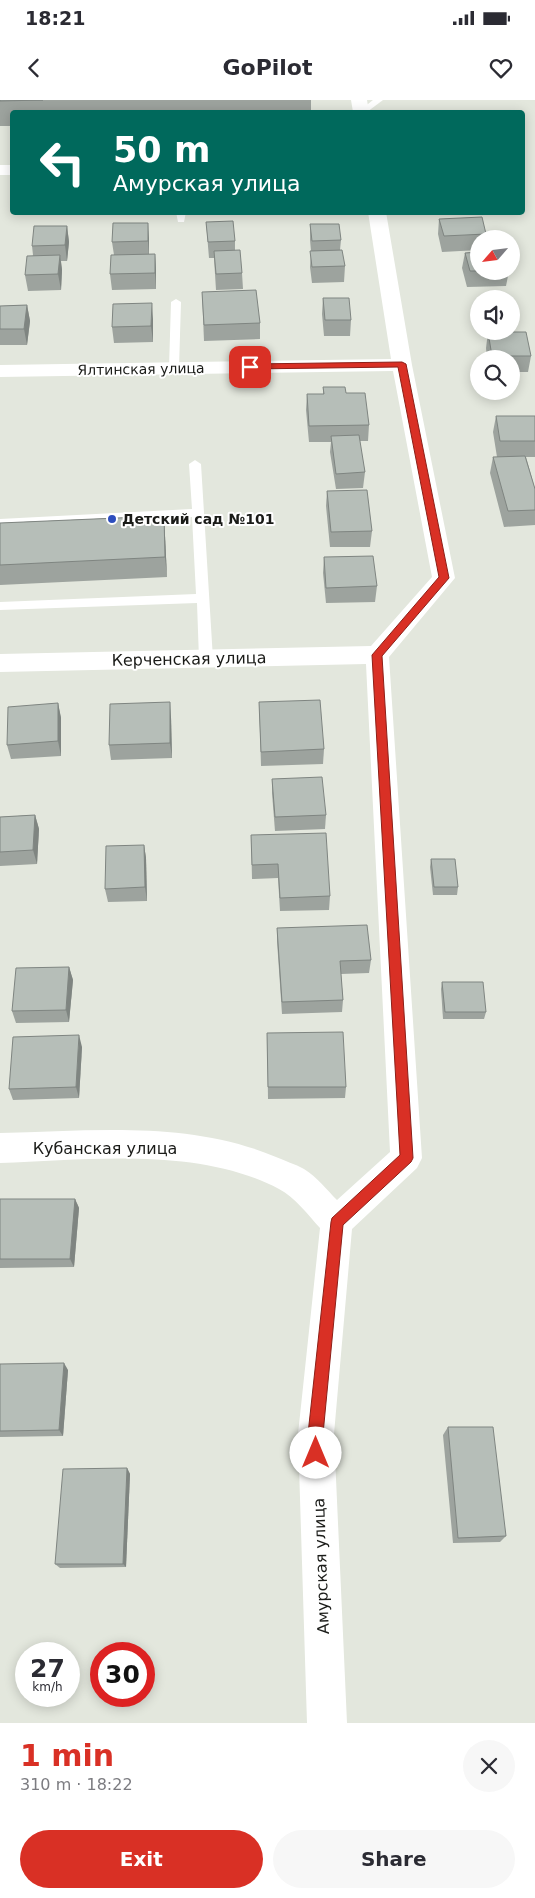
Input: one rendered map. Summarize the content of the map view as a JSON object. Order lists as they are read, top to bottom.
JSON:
{
  "streets": {
    "street": [
      "Ялтинская улица",
      "Керченская улица",
      "Кубанская улица",
      "Амурская улица"
    ]
  },
  "crossings": [
    ["Кубанская улица", "Амурская улица"]
  ],
  "places": ["Детский сад №101"],
  "north": "bottom left",
  "page": {
    "status": "18:21",
    "header": "GoPilot",
    "turn": ["50 m", "Амурская улица"],
    "speed": "27 km/h",
    "limit": "30",
    "heading": ["1 min", "310 m · 18:22"],
    "buttons": ["Exit", "Share"]
  }
}
